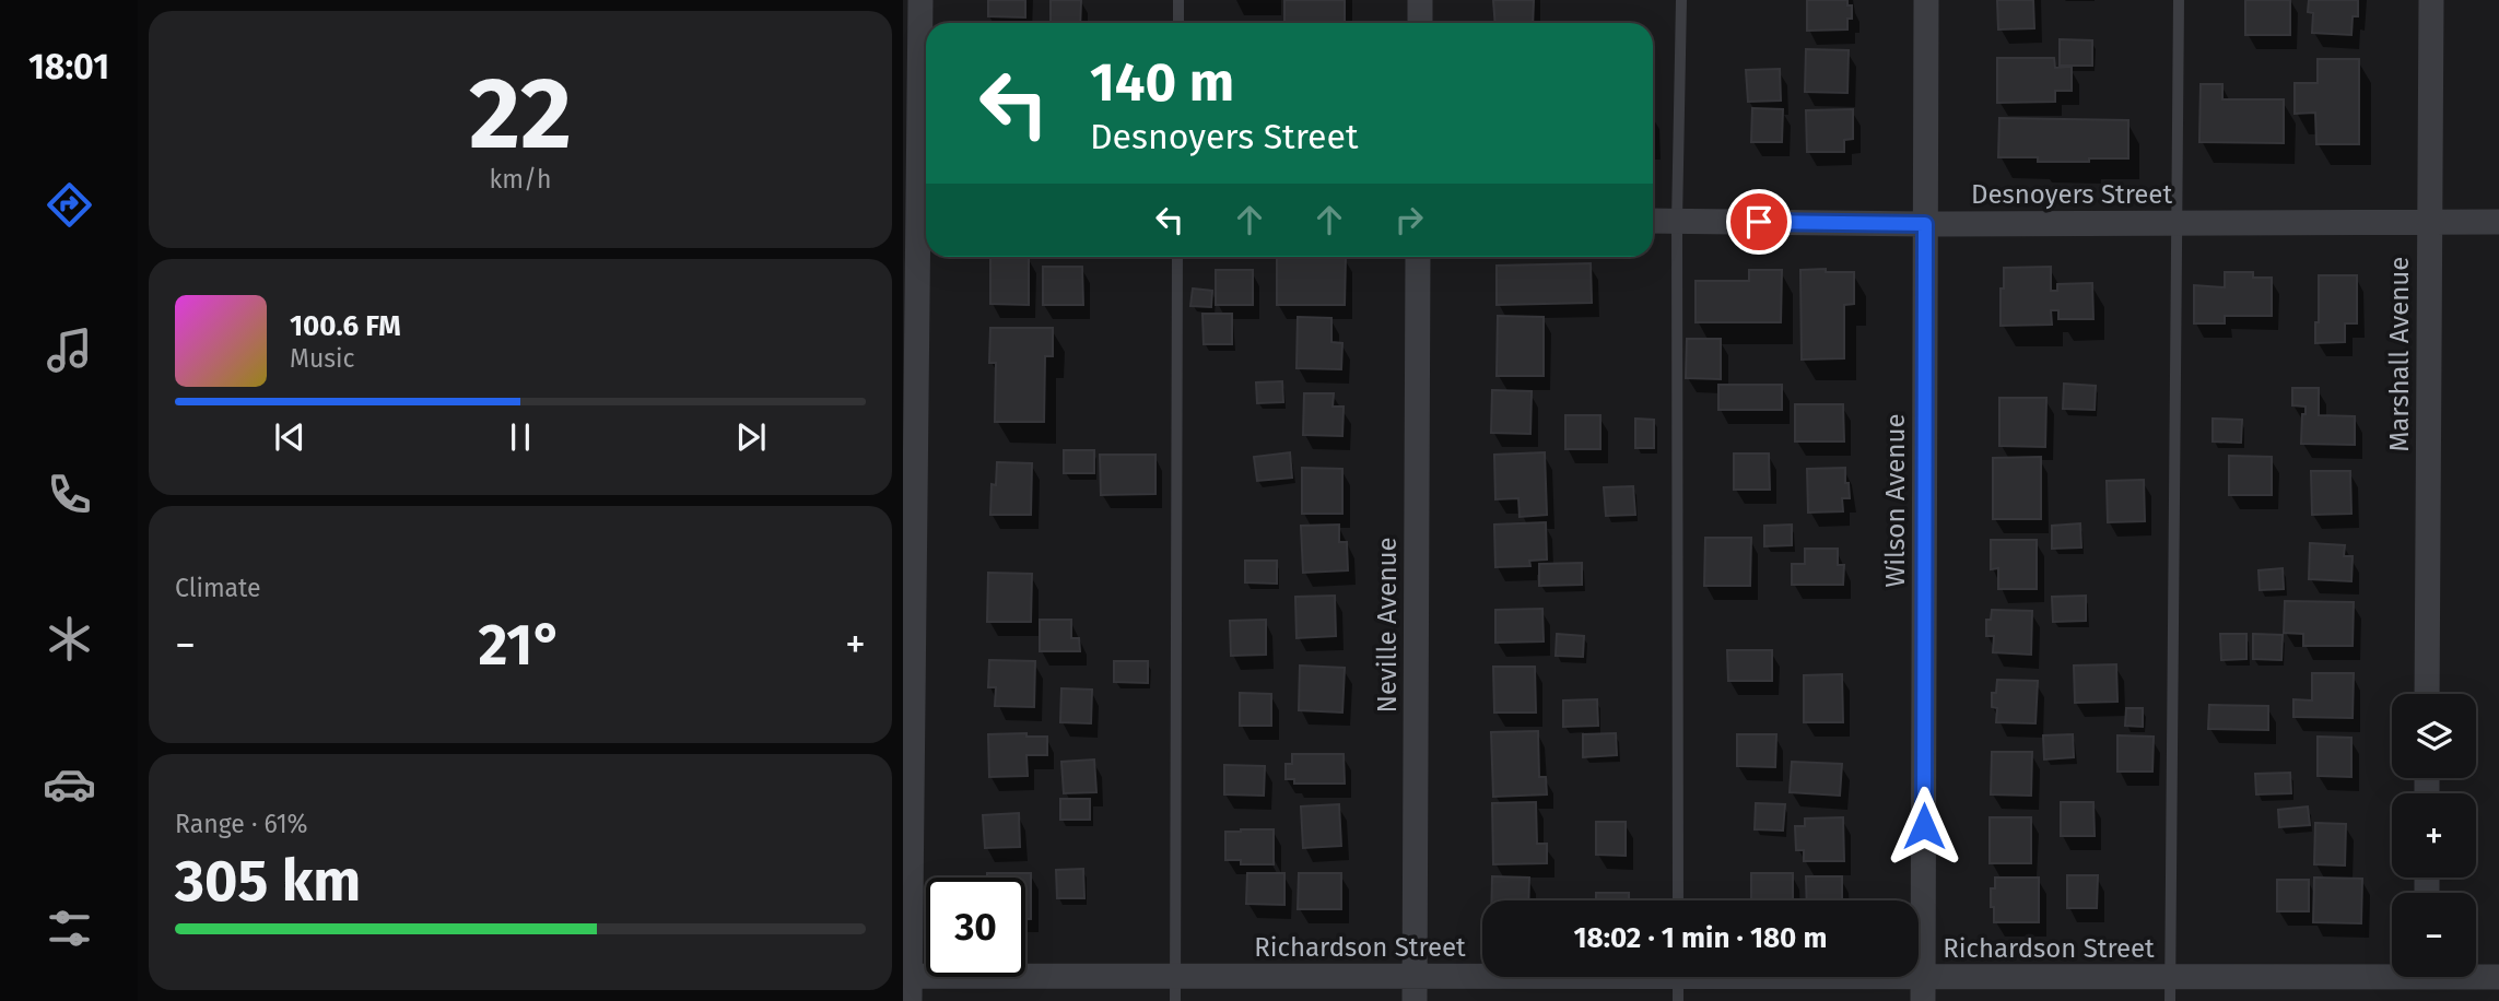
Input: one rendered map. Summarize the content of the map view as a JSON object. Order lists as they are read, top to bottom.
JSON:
{
  "streets": {
    "street": [
      "Desnoyers Street",
      "Marshall Avenue",
      "Wilson Avenue",
      "Neville Avenue",
      "Richardson Street"
    ]
  },
  "crossings": [
    ["Desnoyers Street", "Marshall Avenue"],
    ["Desnoyers Street", "Wilson Avenue"],
    ["Wilson Avenue", "Richardson Street"],
    ["Neville Avenue", "Richardson Street"]
  ],
  "page": {
    "tabs": "18:01",
    "tile": [
      ["22", "km/h"],
      "Climate",
      ["Range · 61%", "305 km"]
    ],
    "turn": ["140 m", "Desnoyers Street"],
    "song": ["100.6 FM", "Music"],
    "heat": ["−", "21°", "+"],
    "map_buttons": ["+", "−"],
    "limit": "30",
    "trip": "18:02 · 1 min · 180 m"
  }
}
